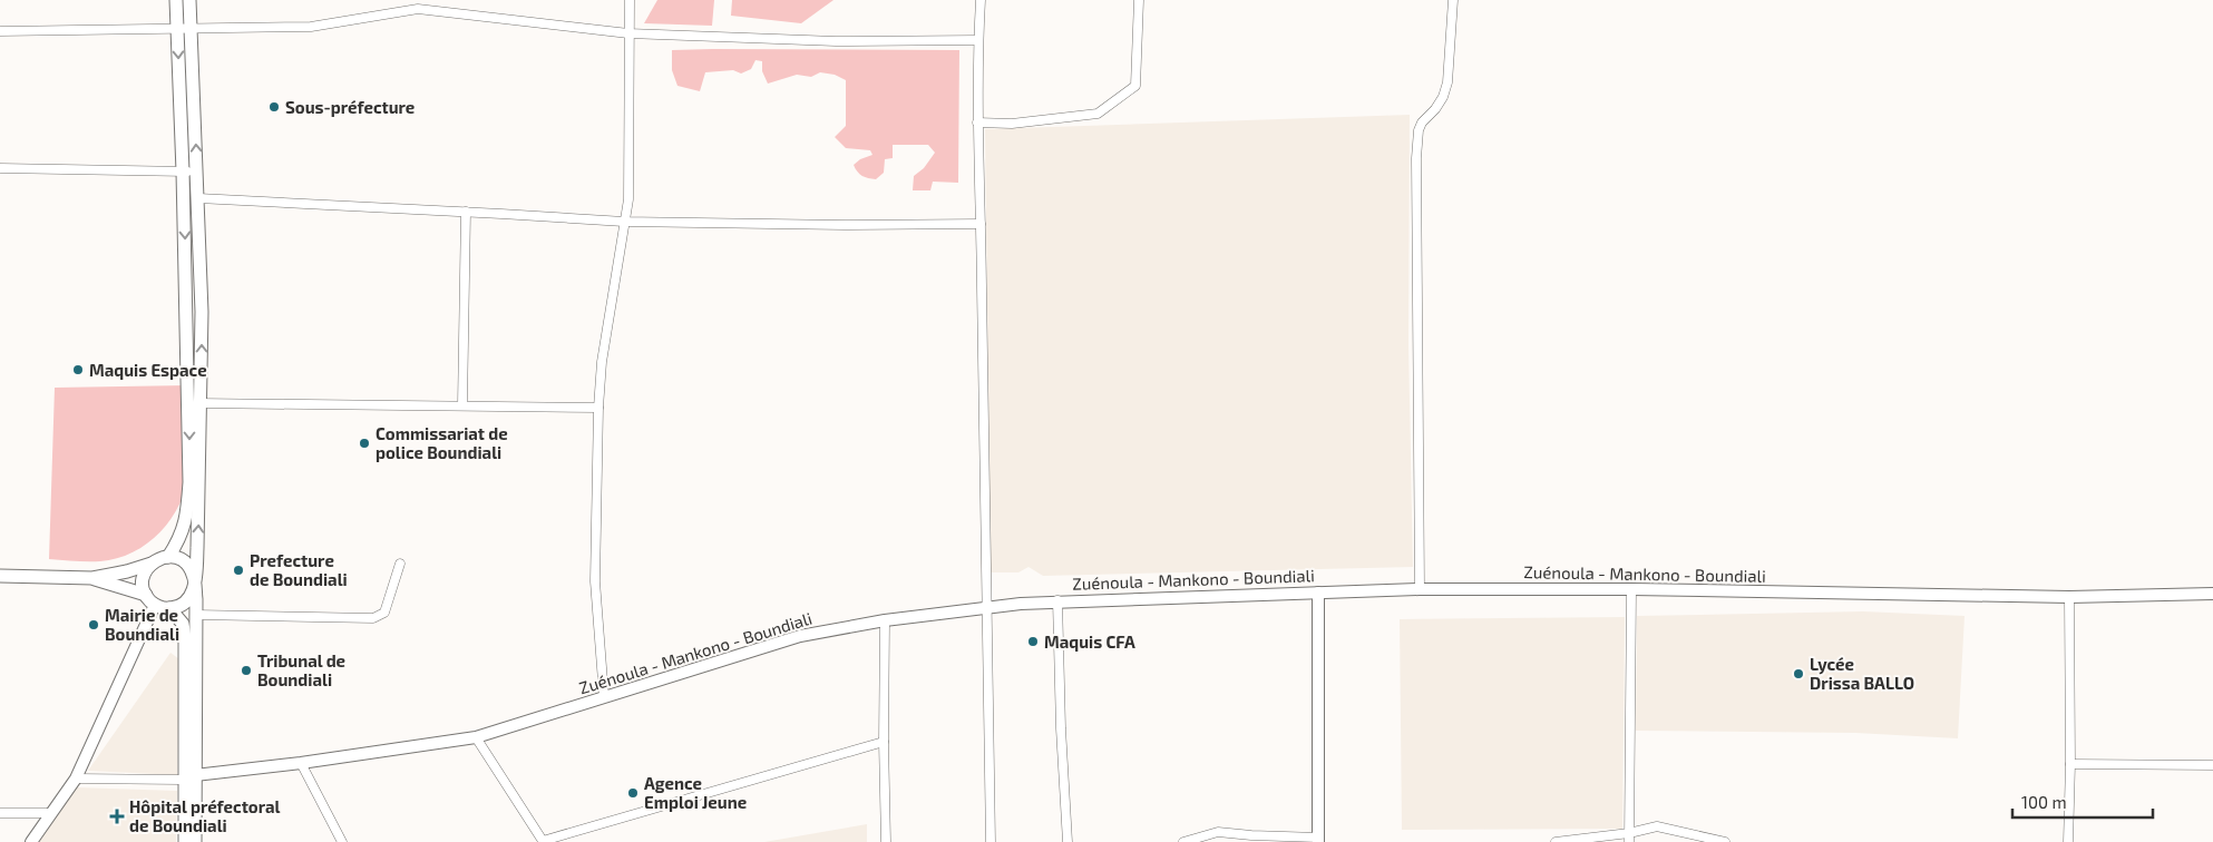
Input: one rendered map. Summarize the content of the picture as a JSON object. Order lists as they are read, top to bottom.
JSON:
{
  "streets": {
    "main road": ["Zuénoula - Mankono - Boundiali"]
  },
  "places": {
    "other": [
      "Sous-préfecture",
      "Maquis Espace",
      "Commissariat de police Boundiali",
      "Prefecture de Boundiali",
      "Mairie de Boundiali",
      "Maquis CFA",
      "Tribunal de Boundiali",
      "Lycée Drissa BALLO",
      "Agence Emploi Jeune"
    ],
    "health": ["Hôpital préfectoral de Boundiali"]
  },
  "scale_bar": "100 m"
}
